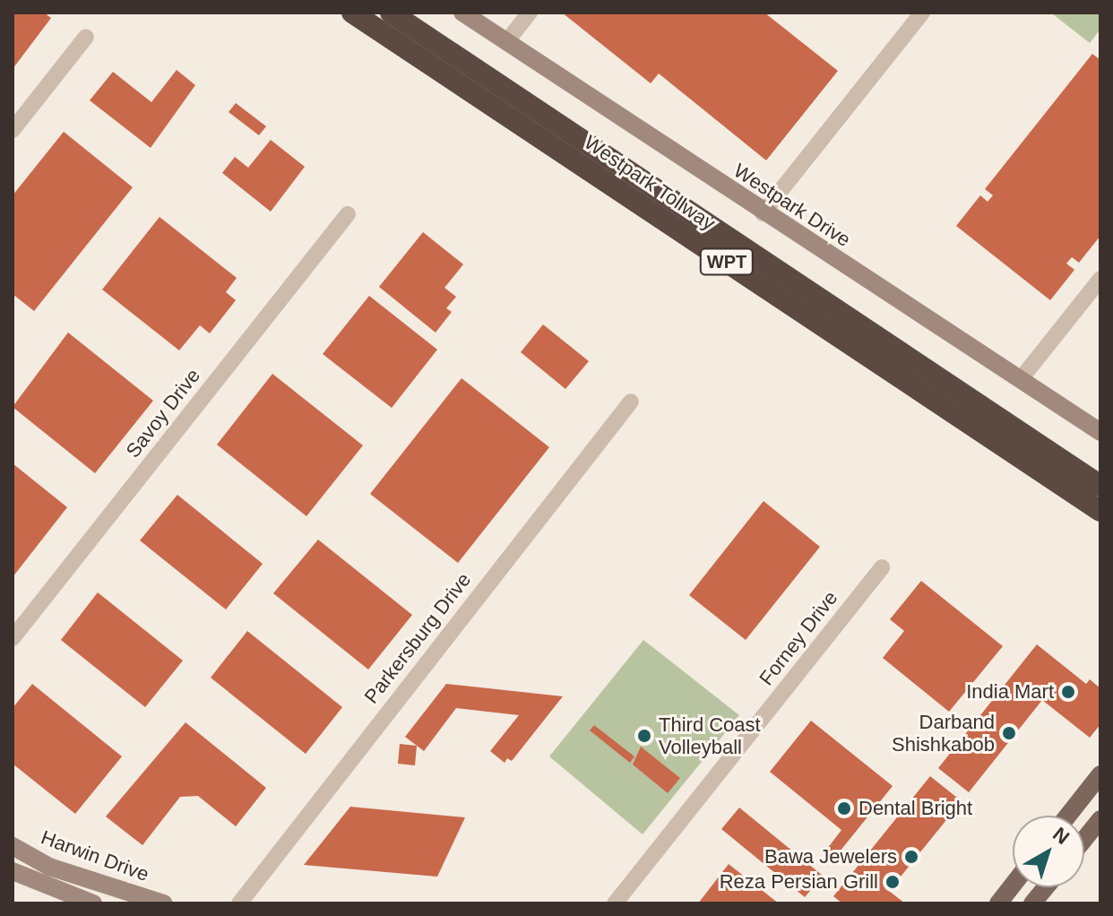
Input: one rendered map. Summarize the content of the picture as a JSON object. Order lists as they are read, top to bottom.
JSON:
{
  "streets": {
    "highway": ["Westpark Tollway", "WPT"],
    "main road": ["Westpark Drive", "Harwin Drive"],
    "street": ["Savoy Drive", "Parkersburg Drive", "Forney Drive"]
  },
  "places": [
    "India Mart",
    "Darband Shishkabob",
    "Third Coast Volleyball",
    "Dental Bright",
    "Bawa Jewelers",
    "Reza Persian Grill"
  ],
  "north": "top right"
}
